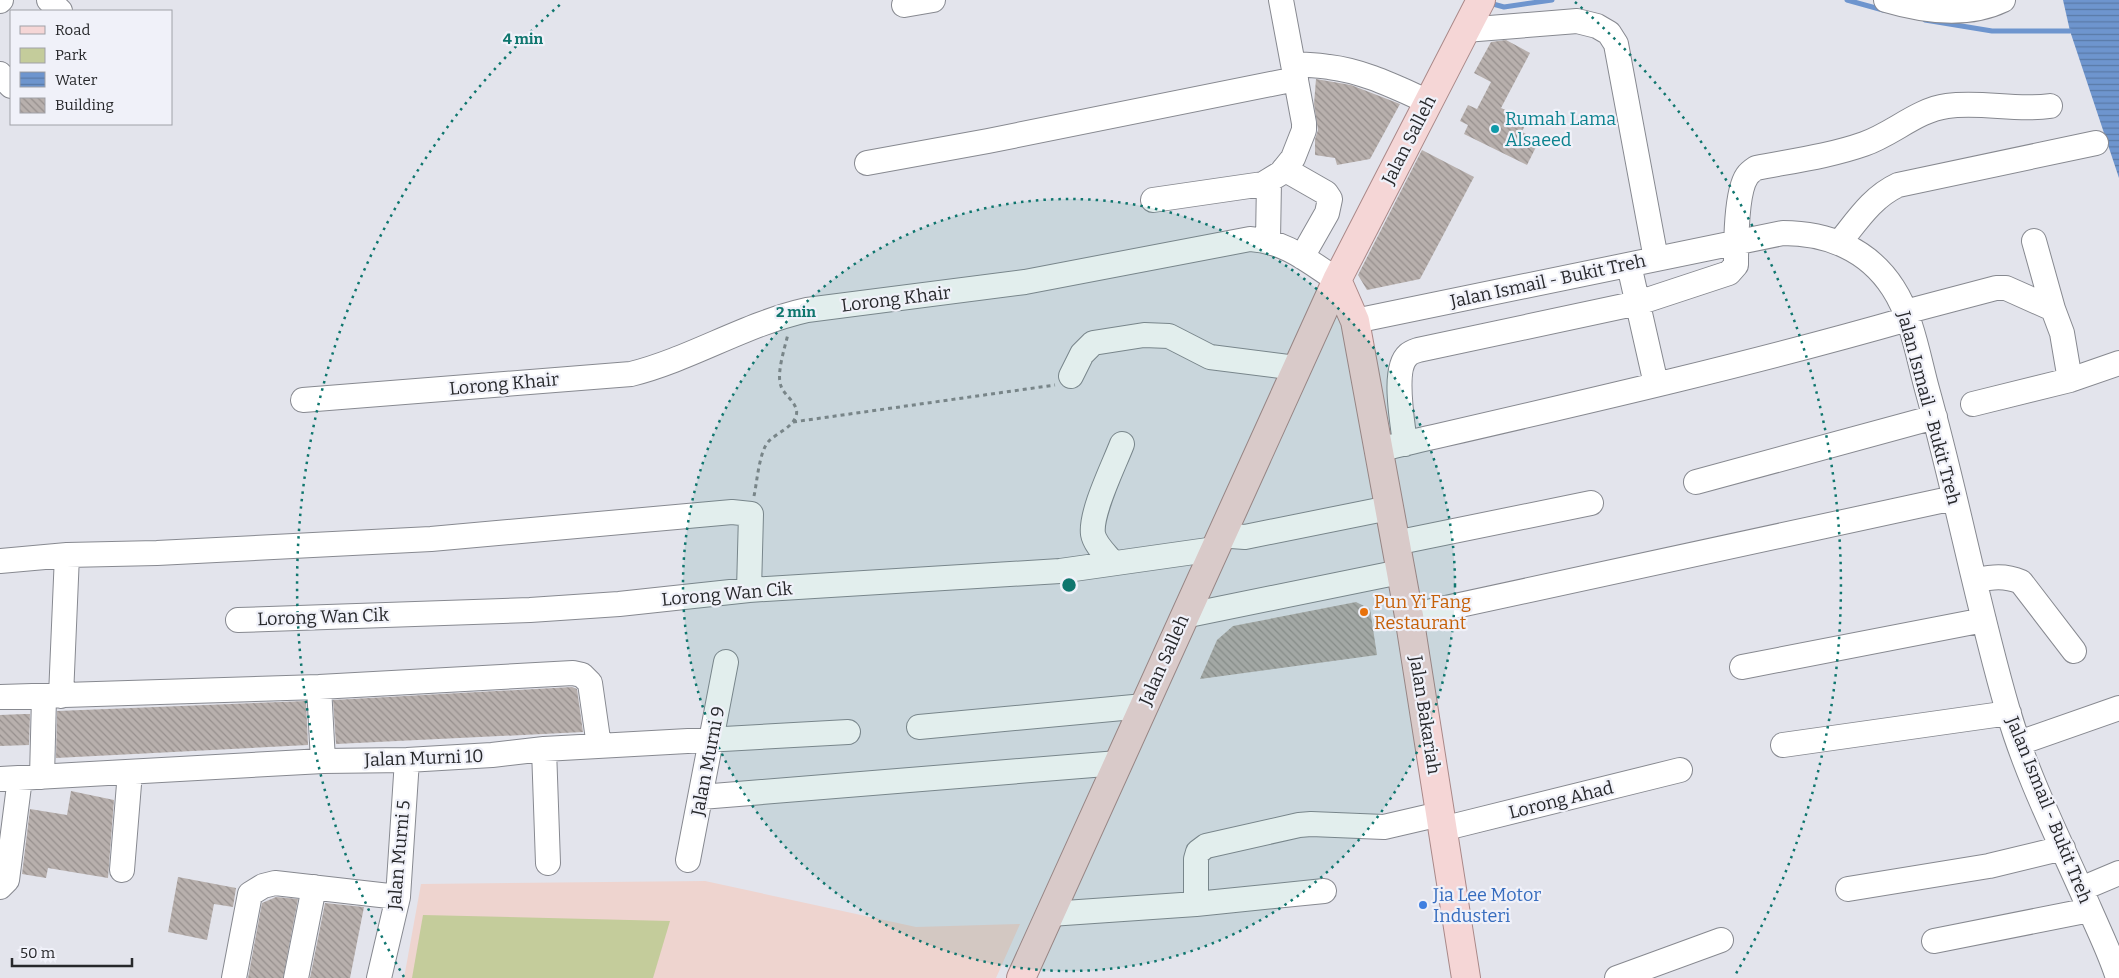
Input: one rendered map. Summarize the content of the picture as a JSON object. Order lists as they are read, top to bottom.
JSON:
{
  "streets": {
    "main road": ["Jalan Salleh", "Jalan Bakariah"],
    "street": [
      "Jalan Ismail - Bukit Treh",
      "Lorong Khair",
      "Lorong Wan Cik",
      "Jalan Murni 10",
      "Jalan Murni 9",
      "Lorong Ahad",
      "Jalan Murni 5"
    ]
  },
  "crossings": [
    ["Jalan Salleh", "Lorong Khair"],
    ["Jalan Salleh", "Lorong Wan Cik"],
    ["Jalan Salleh", "Jalan Bakariah"],
    ["Jalan Ismail - Bukit Treh", "Jalan Bakariah"],
    ["Lorong Khair", "Jalan Bakariah"],
    ["Jalan Bakariah", "Lorong Ahad"],
    ["Jalan Murni 10", "Jalan Murni 9"],
    ["Jalan Murni 10", "Jalan Murni 5"]
  ],
  "places": ["Rumah Lama Alsaeed", "Pun Yi Fang Restaurant", "Jia Lee Motor Industeri"],
  "legend": [
    "Road",
    "Park",
    "Water",
    "Building"
  ],
  "scale_bar": "50 m",
  "rings": ["4 min", "2 min"]
}
